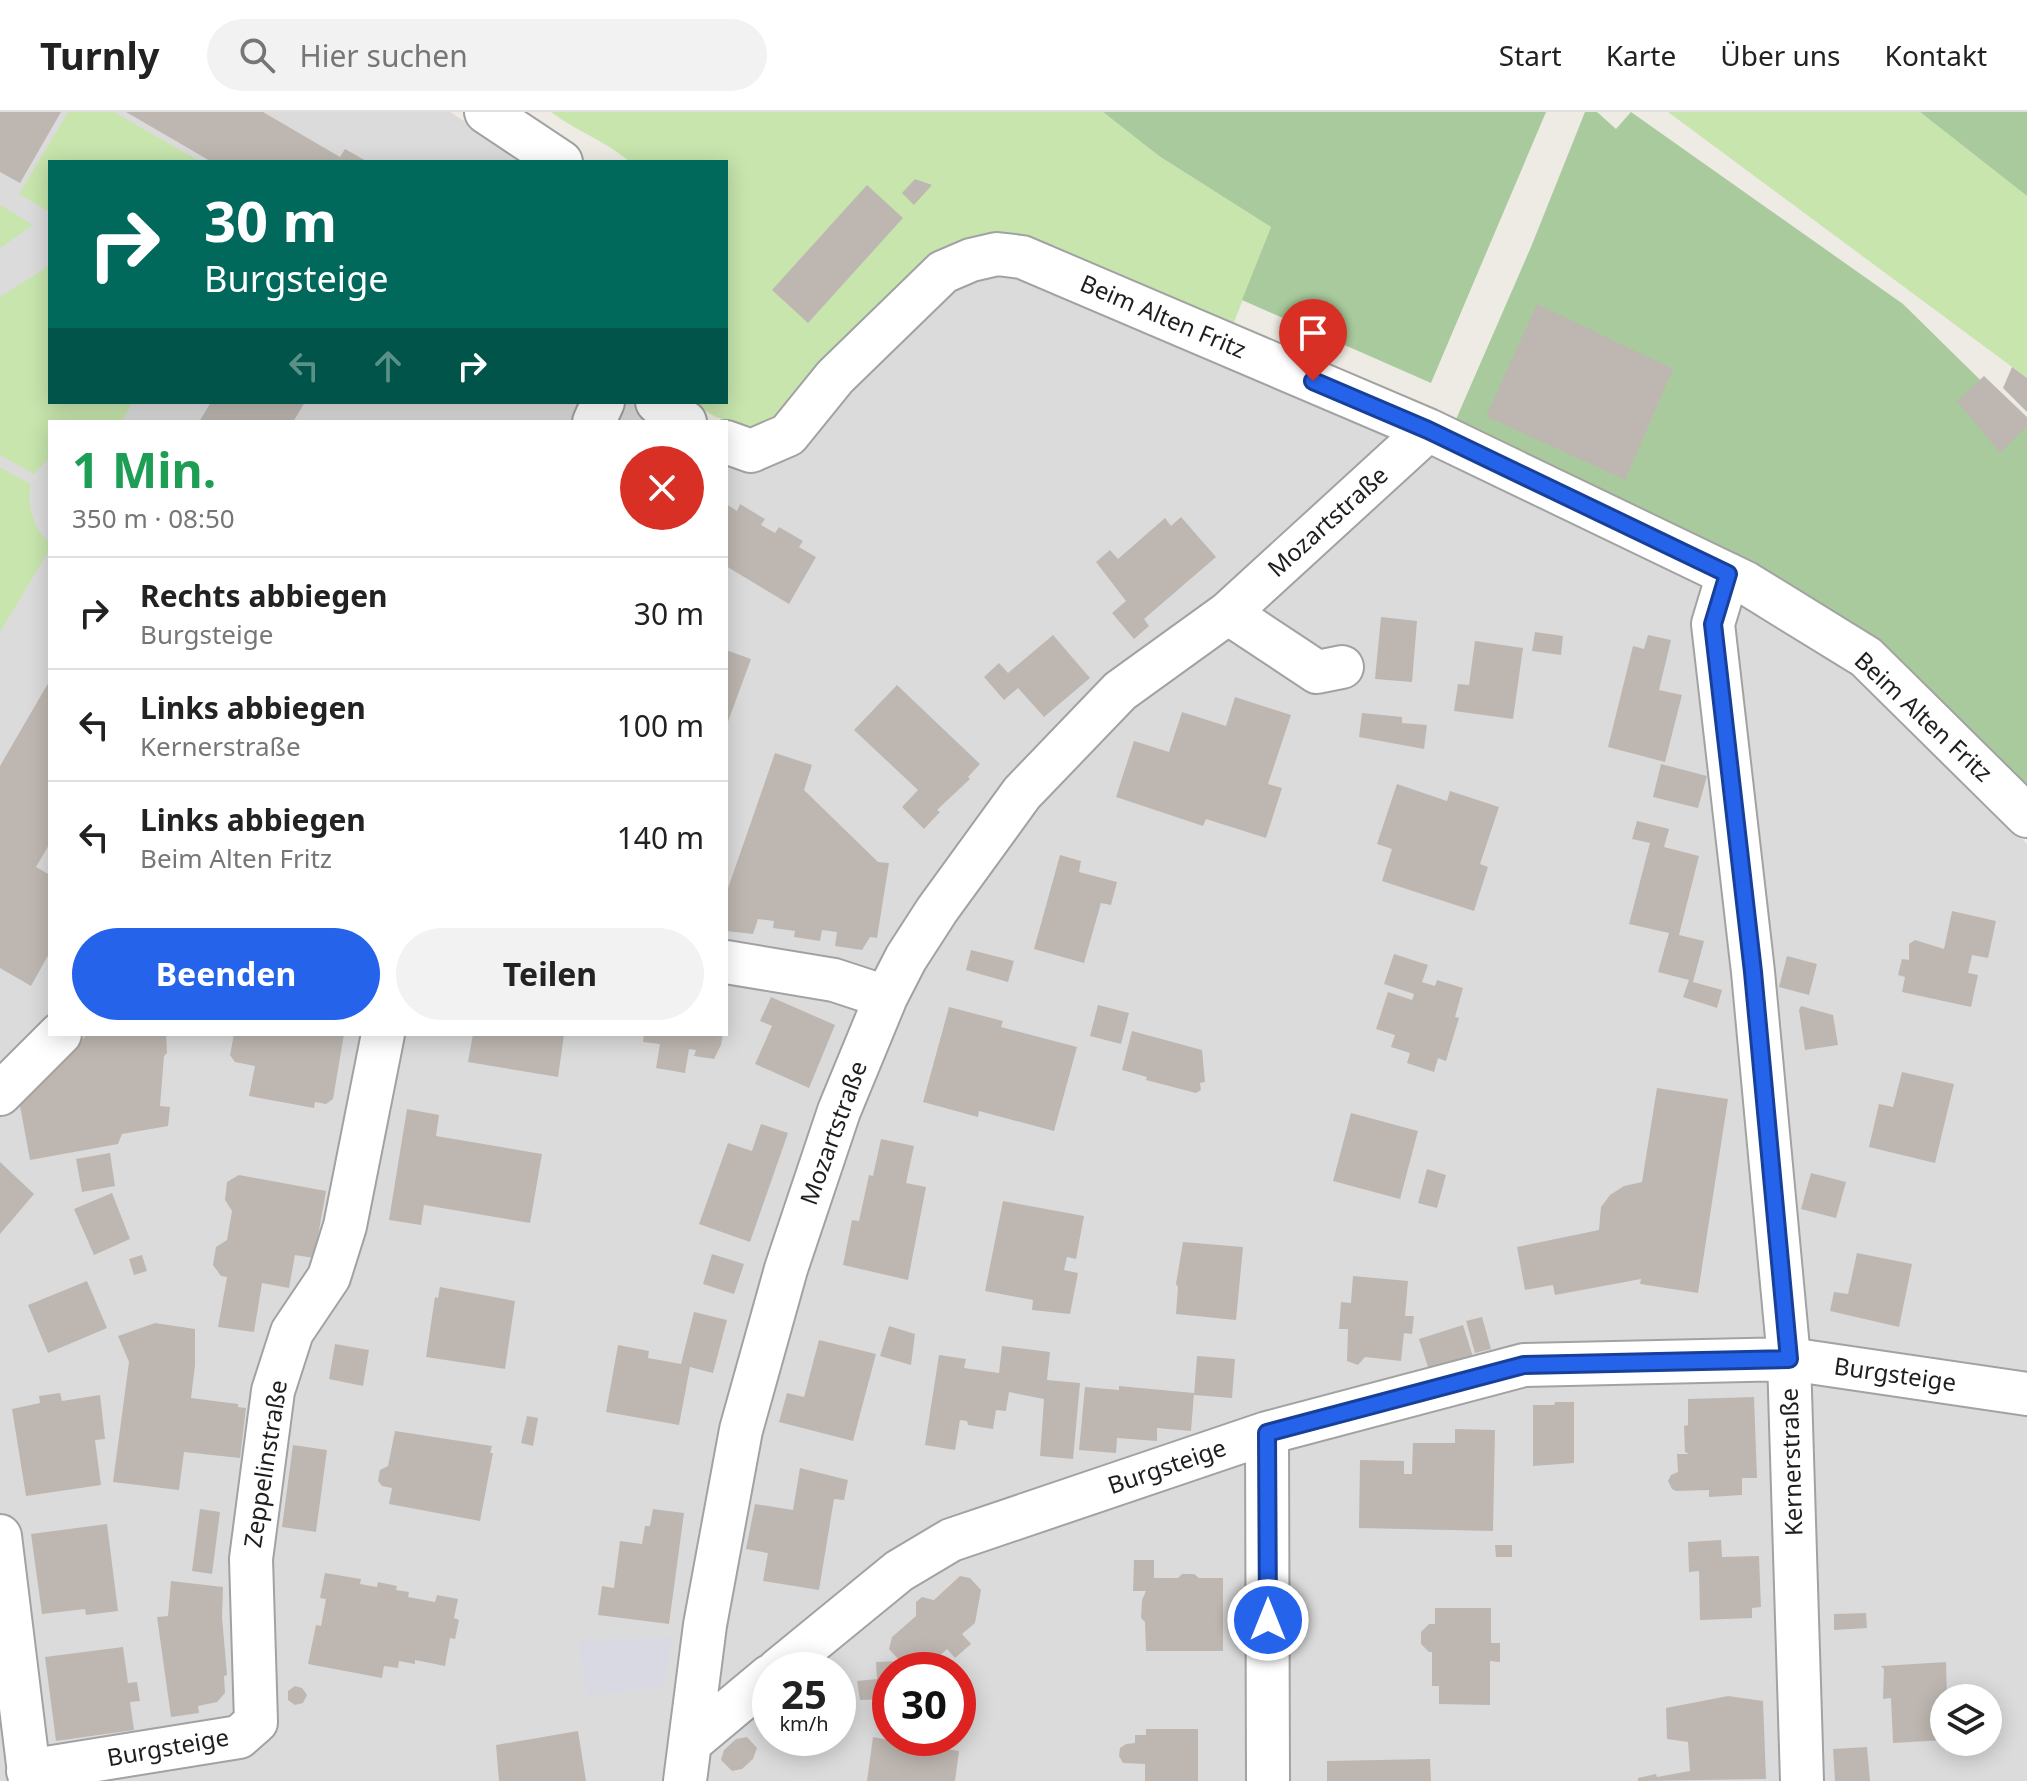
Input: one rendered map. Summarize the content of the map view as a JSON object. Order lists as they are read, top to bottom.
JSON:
{
  "streets": {
    "street": [
      "Beim Alten Fritz",
      "Mozartstraße",
      "Burgsteige",
      "Kernerstraße",
      "Zeppelinstraße"
    ]
  },
  "crossings": [
    ["Beim Alten Fritz", "Mozartstraße"],
    ["Beim Alten Fritz", "Kernerstraße"],
    ["Burgsteige", "Kernerstraße"],
    ["Burgsteige", "Zeppelinstraße"]
  ],
  "page": {
    "header": "Turnly",
    "search": "Hier suchen",
    "nav": [
      "Start",
      "Karte",
      "Über uns",
      "Kontakt"
    ],
    "turn": ["30 m", "Burgsteige"],
    "heading": ["1 Min.", "350 m · 08:50"],
    "list": [
      {
        "name": "Rechts abbiegen",
        "note": "Burgsteige",
        "value": "30 m"
      },
      {
        "name": "Links abbiegen",
        "note": "Kernerstraße",
        "value": "100 m"
      },
      {
        "name": "Links abbiegen",
        "note": "Beim Alten Fritz",
        "value": "140 m"
      }
    ],
    "buttons": ["Beenden", "Teilen"],
    "speed": "25 km/h",
    "limit": "30"
  }
}
